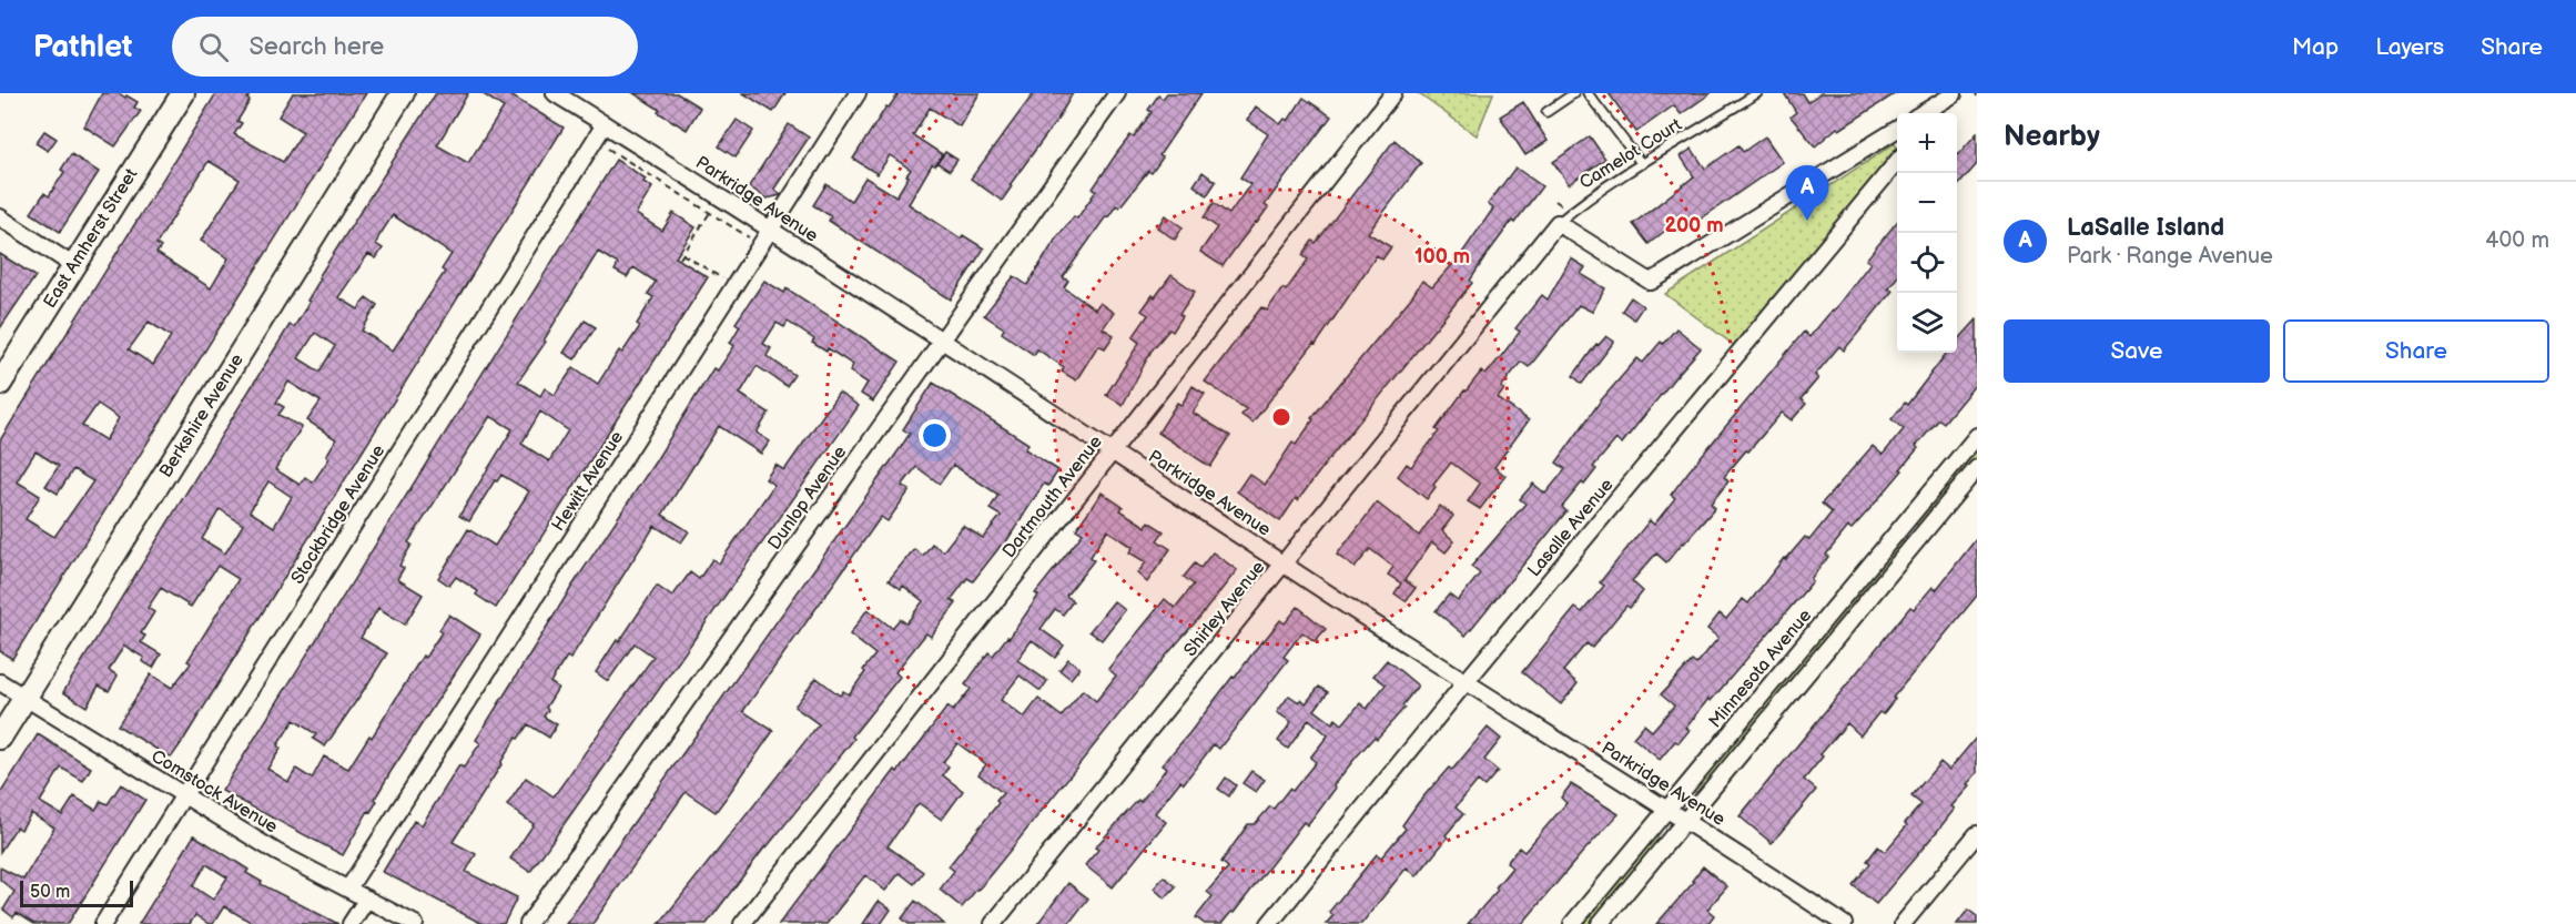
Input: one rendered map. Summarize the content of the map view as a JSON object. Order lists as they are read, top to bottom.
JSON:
{
  "streets": {
    "street": [
      "Parkridge Avenue",
      "East Amherst Street",
      "Berkshire Avenue",
      "Hewitt Avenue",
      "Dartmouth Avenue",
      "Dunlop Avenue",
      "Stockbridge Avenue",
      "Lasalle Avenue",
      "Shirley Avenue",
      "Minnesota Avenue",
      "Comstock Avenue"
    ],
    "lane": ["Camelot Court"]
  },
  "crossings": [
    ["Camelot Court", "Shirley Avenue"],
    ["Parkridge Avenue", "Hewitt Avenue"],
    ["Parkridge Avenue", "Dartmouth Avenue"],
    ["Parkridge Avenue", "Dunlop Avenue"],
    ["Parkridge Avenue", "Stockbridge Avenue"],
    ["Parkridge Avenue", "Lasalle Avenue"],
    ["Parkridge Avenue", "Shirley Avenue"],
    ["Parkridge Avenue", "Minnesota Avenue"],
    ["Berkshire Avenue", "Comstock Avenue"],
    ["Hewitt Avenue", "Comstock Avenue"],
    ["Stockbridge Avenue", "Comstock Avenue"]
  ],
  "scale_bar": "50 m",
  "page": {
    "header": "Pathlet",
    "search": "Search here",
    "nav": ["Map", "Layers", "Share"],
    "heading": "Nearby",
    "map_buttons": ["+", "−"],
    "pins": "A",
    "list": [
      {
        "mark": "A",
        "name": "LaSalle Island",
        "note": "Park · Range Avenue",
        "value": "400 m"
      }
    ],
    "buttons": ["Save", "Share"],
    "scale": "50 m"
  },
  "rings": ["200 m", "100 m"]
}
